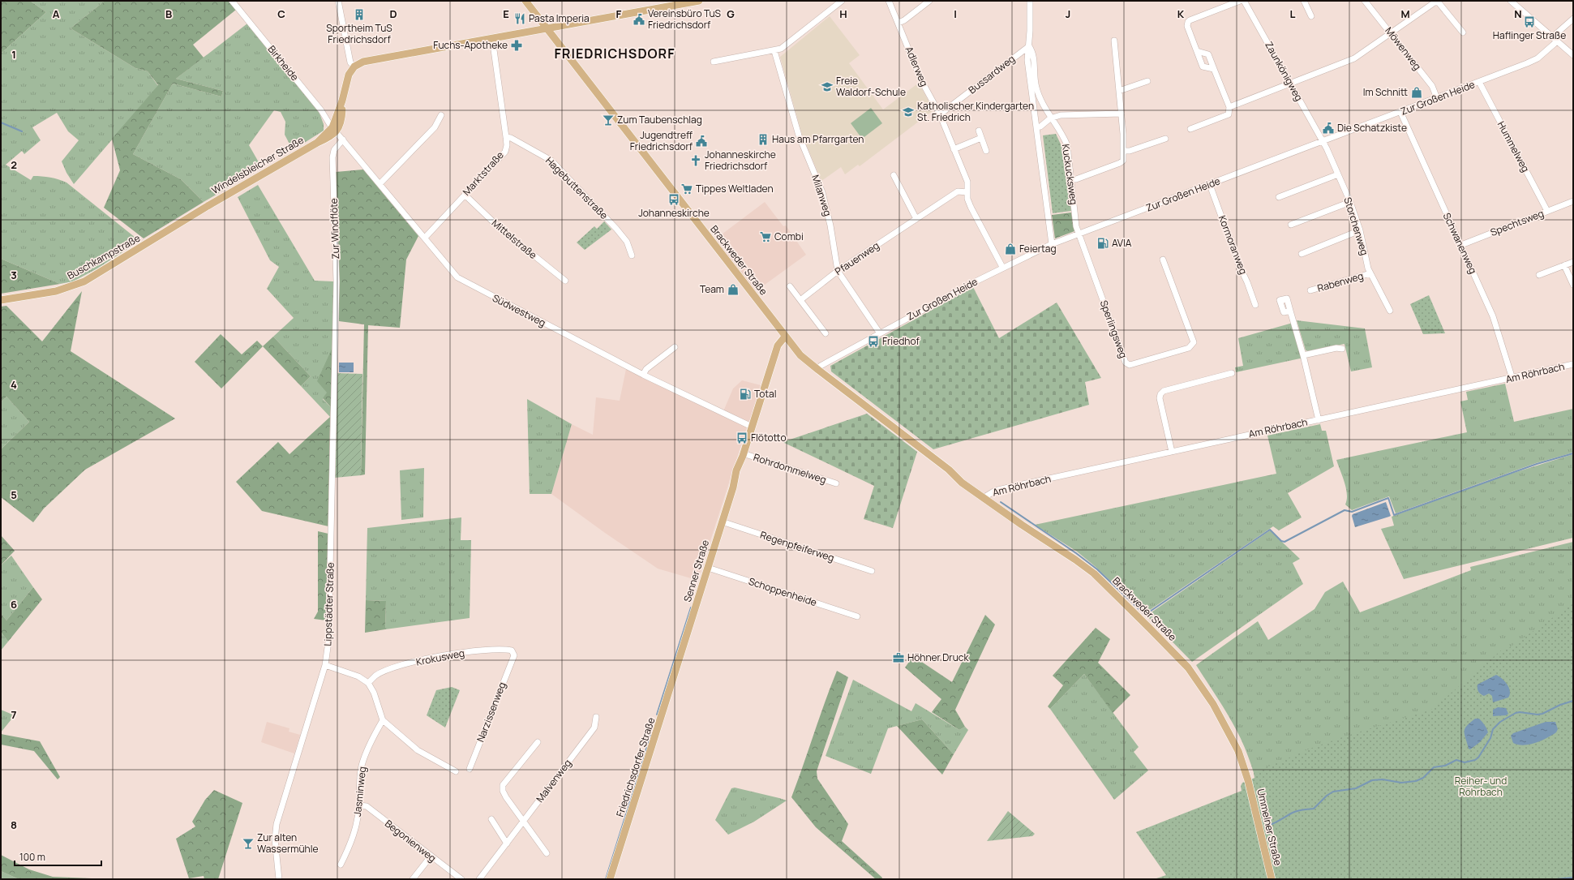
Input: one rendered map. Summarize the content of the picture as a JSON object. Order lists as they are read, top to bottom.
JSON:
{
  "streets": {
    "main road": [
      "Windelsbleicher Straße",
      "Buschkampstraße",
      "Brackweder Straße",
      "Senner Straße",
      "Friedrichsdorfer Straße",
      "Ummelner Straße"
    ],
    "street": [
      "Möwenweg",
      "Birkheide",
      "Adlerweg",
      "Zaunkönigweg",
      "Bussardweg",
      "Zur Großen Heide",
      "Hummelweg",
      "Marktstraße",
      "Kuckucksweg",
      "Hagebuttenstraße",
      "Milanweg",
      "Spechtsweg",
      "Storchenweg",
      "Zur Windflöte",
      "Mittelstraße",
      "Schwanenweg",
      "Kormoranweg",
      "Pfauenweg",
      "Rabenweg",
      "Südwestweg",
      "Sperlingsweg",
      "Am Röhrbach",
      "Rohrdommelweg",
      "Regenpfeiferweg",
      "Schoppenheide",
      "Lippstädter Straße",
      "Krokusweg",
      "Narzissenweg",
      "Malvenweg",
      "Jasminweg",
      "Begonienweg"
    ]
  },
  "crossings": [
    ["Möwenweg", "Zur Großen Heide"],
    ["Birkheide", "Windelsbleicher Straße"],
    ["Birkheide", "Südwestweg"],
    ["Adlerweg", "Bussardweg"],
    ["Adlerweg", "Zur Großen Heide"],
    ["Adlerweg", "Pfauenweg"],
    ["Zaunkönigweg", "Zur Großen Heide"],
    ["Zaunkönigweg", "Storchenweg"],
    ["Bussardweg", "Kuckucksweg"],
    ["Zur Großen Heide", "Hummelweg"],
    ["Zur Großen Heide", "Kuckucksweg"],
    ["Zur Großen Heide", "Milanweg"],
    ["Zur Großen Heide", "Storchenweg"],
    ["Zur Großen Heide", "Schwanenweg"],
    ["Zur Großen Heide", "Kormoranweg"],
    ["Zur Großen Heide", "Brackweder Straße"],
    ["Zur Großen Heide", "Sperlingsweg"],
    ["Hummelweg", "Spechtsweg"],
    ["Windelsbleicher Straße", "Buschkampstraße"],
    ["Windelsbleicher Straße", "Südwestweg"],
    ["Marktstraße", "Hagebuttenstraße"],
    ["Marktstraße", "Mittelstraße"],
    ["Marktstraße", "Südwestweg"],
    ["Kuckucksweg", "Sperlingsweg"],
    ["Milanweg", "Pfauenweg"],
    ["Spechtsweg", "Schwanenweg"],
    ["Storchenweg", "Rabenweg"],
    ["Zur Windflöte", "Südwestweg"],
    ["Zur Windflöte", "Lippstädter Straße"],
    ["Schwanenweg", "Am Röhrbach"],
    ["Brackweder Straße", "Am Röhrbach"],
    ["Brackweder Straße", "Senner Straße"],
    ["Brackweder Straße", "Ummelner Straße"],
    ["Südwestweg", "Senner Straße"],
    ["Rohrdommelweg", "Senner Straße"],
    ["Regenpfeiferweg", "Senner Straße"],
    ["Senner Straße", "Schoppenheide"],
    ["Senner Straße", "Friedrichsdorfer Straße"],
    ["Krokusweg", "Narzissenweg"],
    ["Jasminweg", "Begonienweg"]
  ],
  "districts": ["FRIEDRICHSDORF"],
  "parks": ["Reiher- und Röhrbach"],
  "places": {
    "building": ["Sportheim TuS Friedrichsdorf", "Haus am Pfarrgarten"],
    "restaurant": ["Pasta Imperia"],
    "public building": ["Vereinsbüro TuS Friedrichsdorf", "Die Schatzkiste", "Jugendtreff Friedrichsdorf"],
    "bus stop": [
      "Haflinger Straße",
      "Johanneskirche",
      "Friedhof",
      "Flötotto"
    ],
    "pharmacy": ["Fuchs-Apotheke"],
    "school or university": ["Freie Waldorf-Schule", "Katholischer Kindergarten St. Friedrich"],
    "shop": ["Im Schnitt", "Feiertag", "Team"],
    "bar": ["Zum Taubenschlag", "Zur alten Wassermühle"],
    "church": ["Johanneskirche Friedrichsdorf"],
    "supermarket": ["Tippes Weltladen", "Combi"],
    "fuel station": ["AVIA", "Total"],
    "office": ["Höhner Druck"]
  },
  "scale_bar": "100 m",
  "grid": {
    "columns": [
      "A",
      "B",
      "C",
      "D",
      "E",
      "F",
      "G",
      "H",
      "I",
      "J",
      "K",
      "L",
      "M",
      "N"
    ],
    "rows": [
      "1",
      "2",
      "3",
      "4",
      "5",
      "6",
      "7",
      "8"
    ]
  }
}
